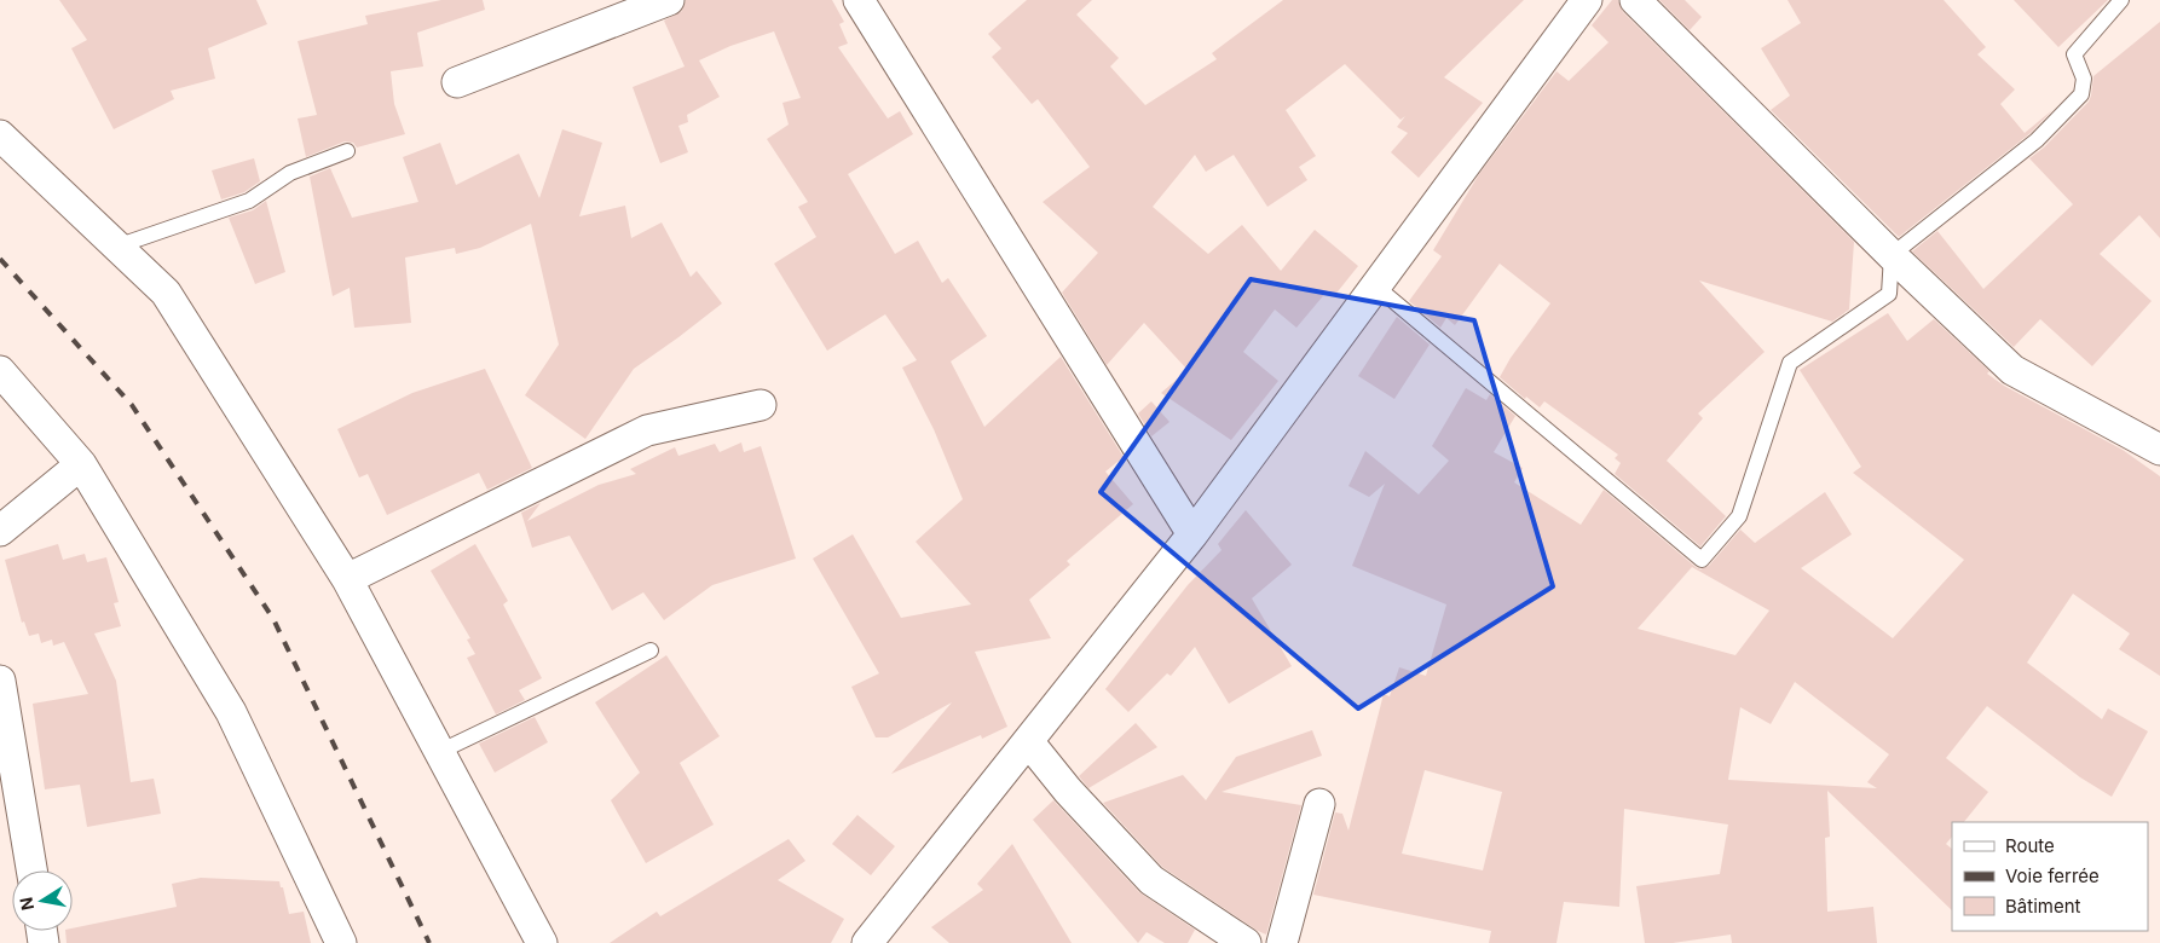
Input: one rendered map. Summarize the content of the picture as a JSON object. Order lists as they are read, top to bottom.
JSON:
{
  "legend": ["Route", "Voie ferrée", "Bâtiment"],
  "north": "left"
}
